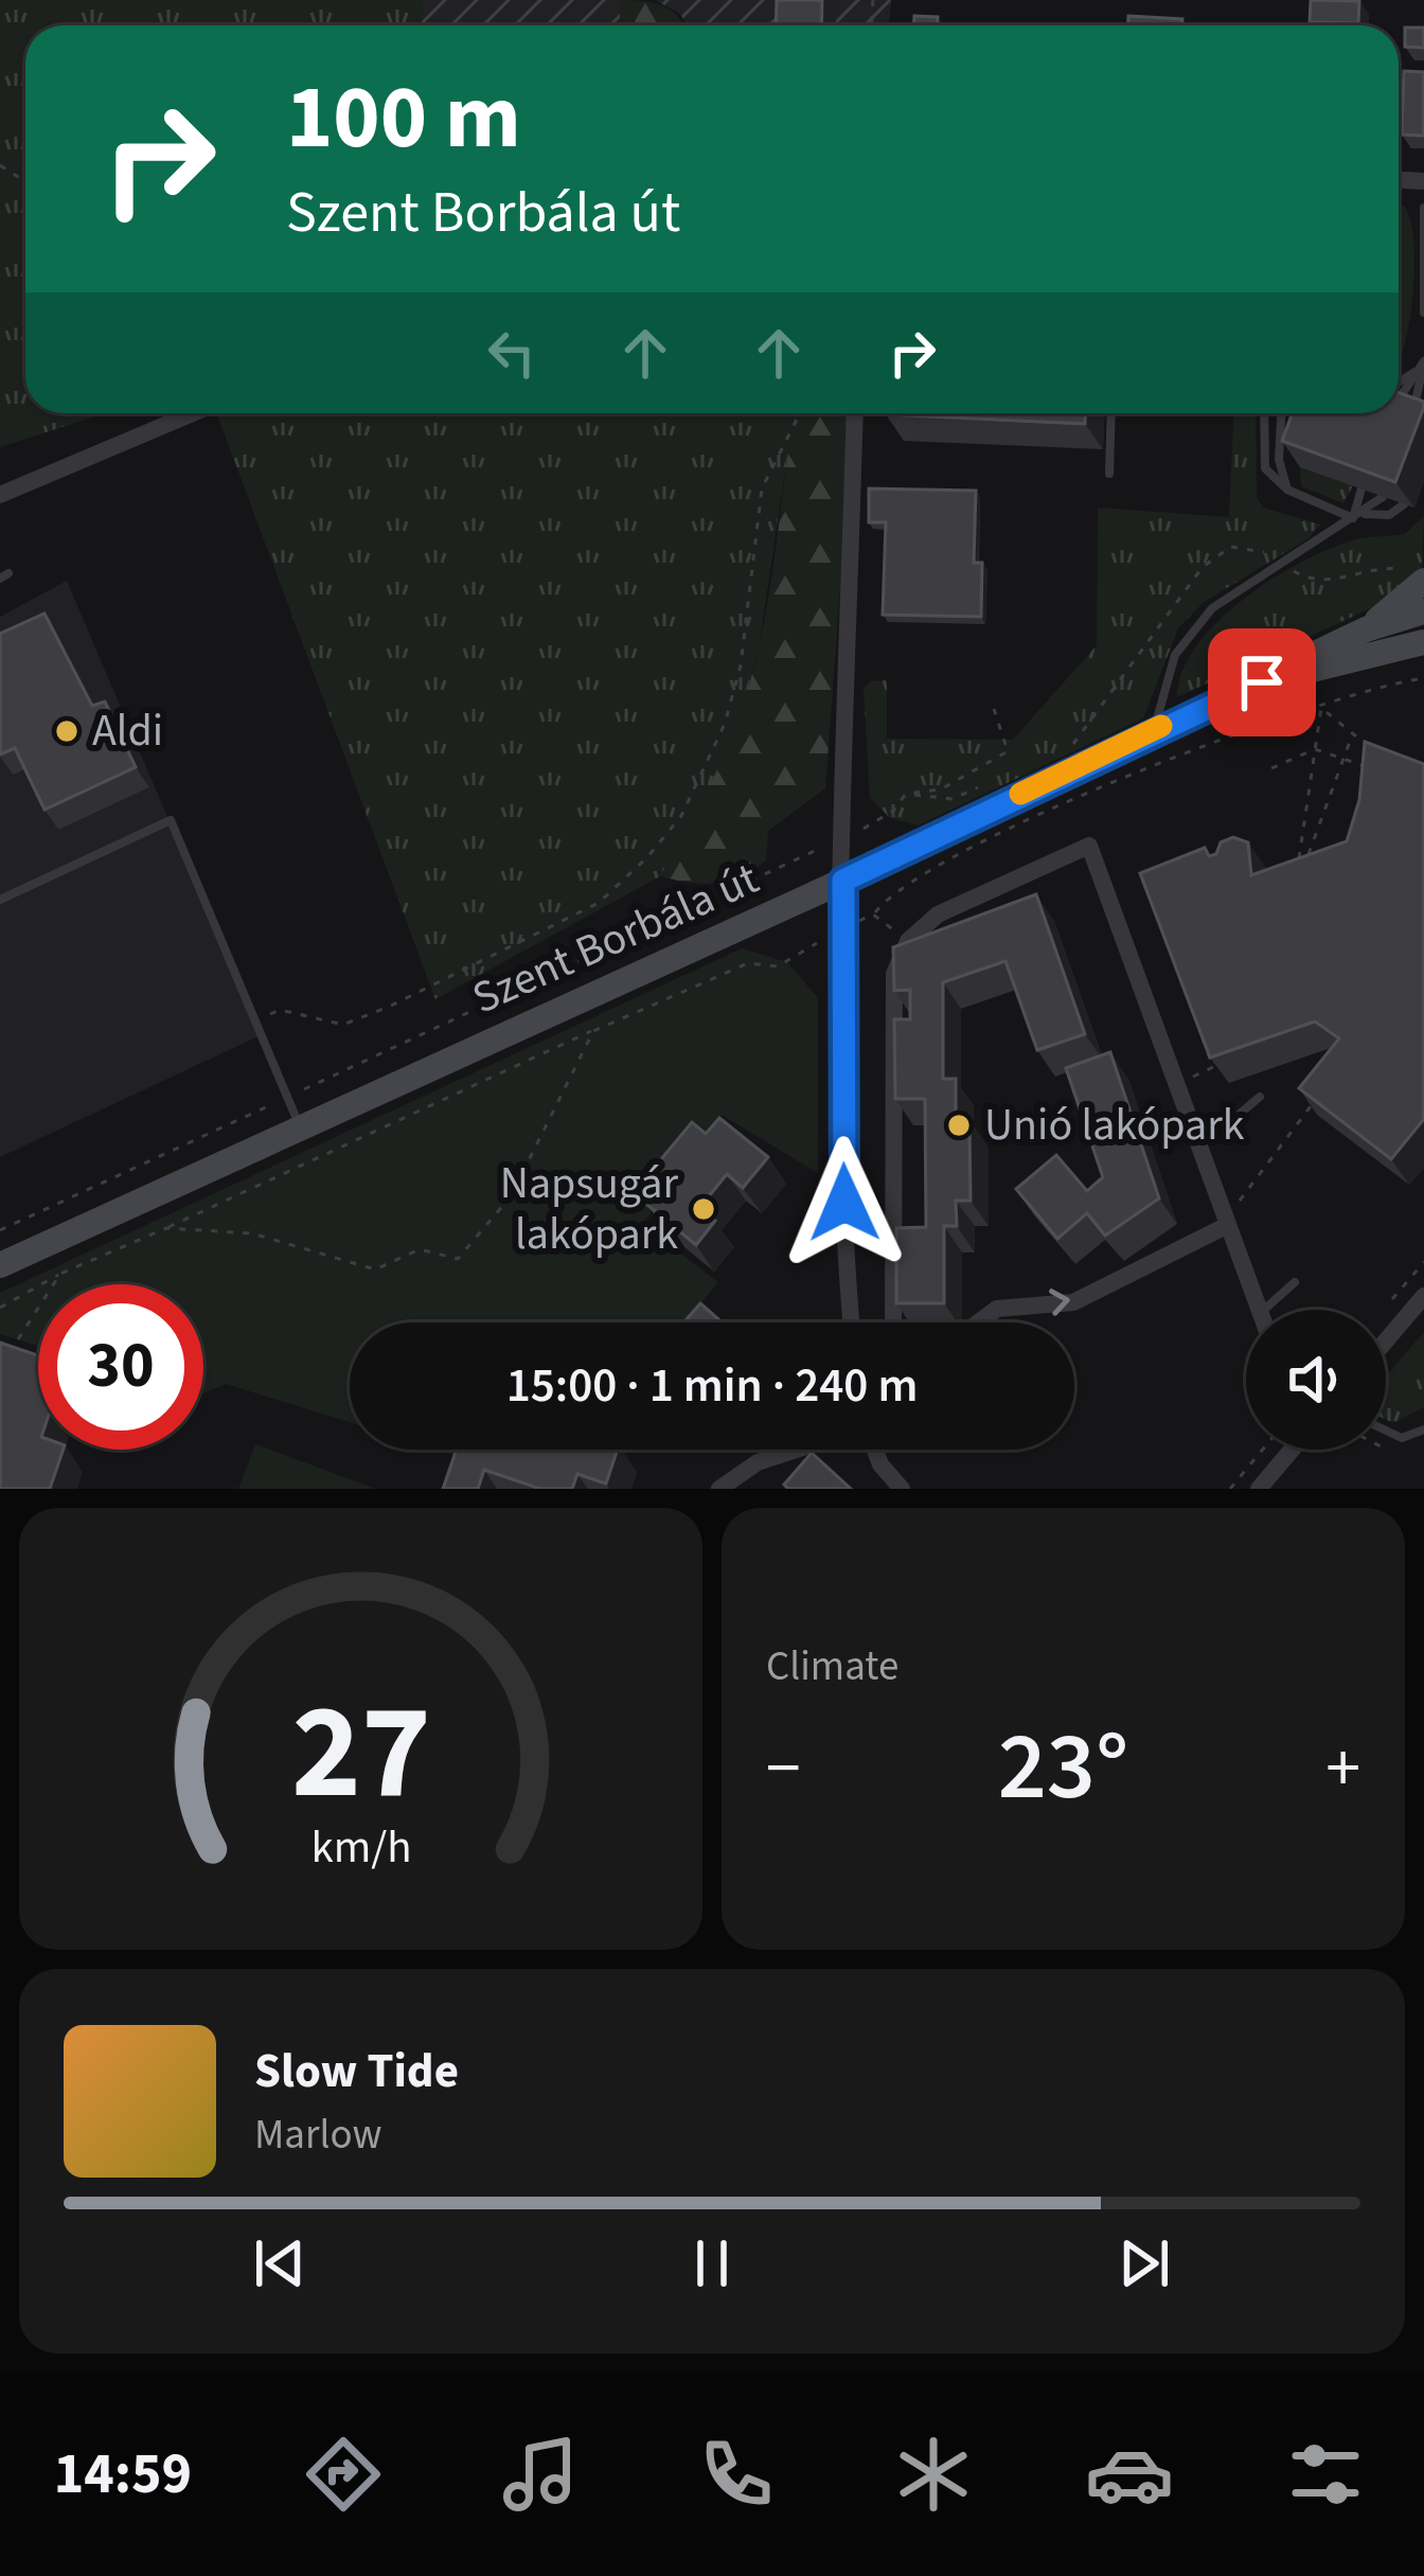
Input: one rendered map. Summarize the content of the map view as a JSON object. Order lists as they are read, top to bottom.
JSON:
{
  "streets": {
    "street": ["Szent Borbála út"]
  },
  "places": ["Aldi", "Unió lakópark", "Napsugár lakópark"],
  "page": {
    "turn": ["100 m", "Szent Borbála út"],
    "limit": "30",
    "trip": "15:00 · 1 min · 240 m",
    "tile": "Climate",
    "heat": ["−", "23°", "+"],
    "song": ["Slow Tide", "Marlow"],
    "tabs": "14:59",
    "gauge": ["27", "km/h"]
  }
}
